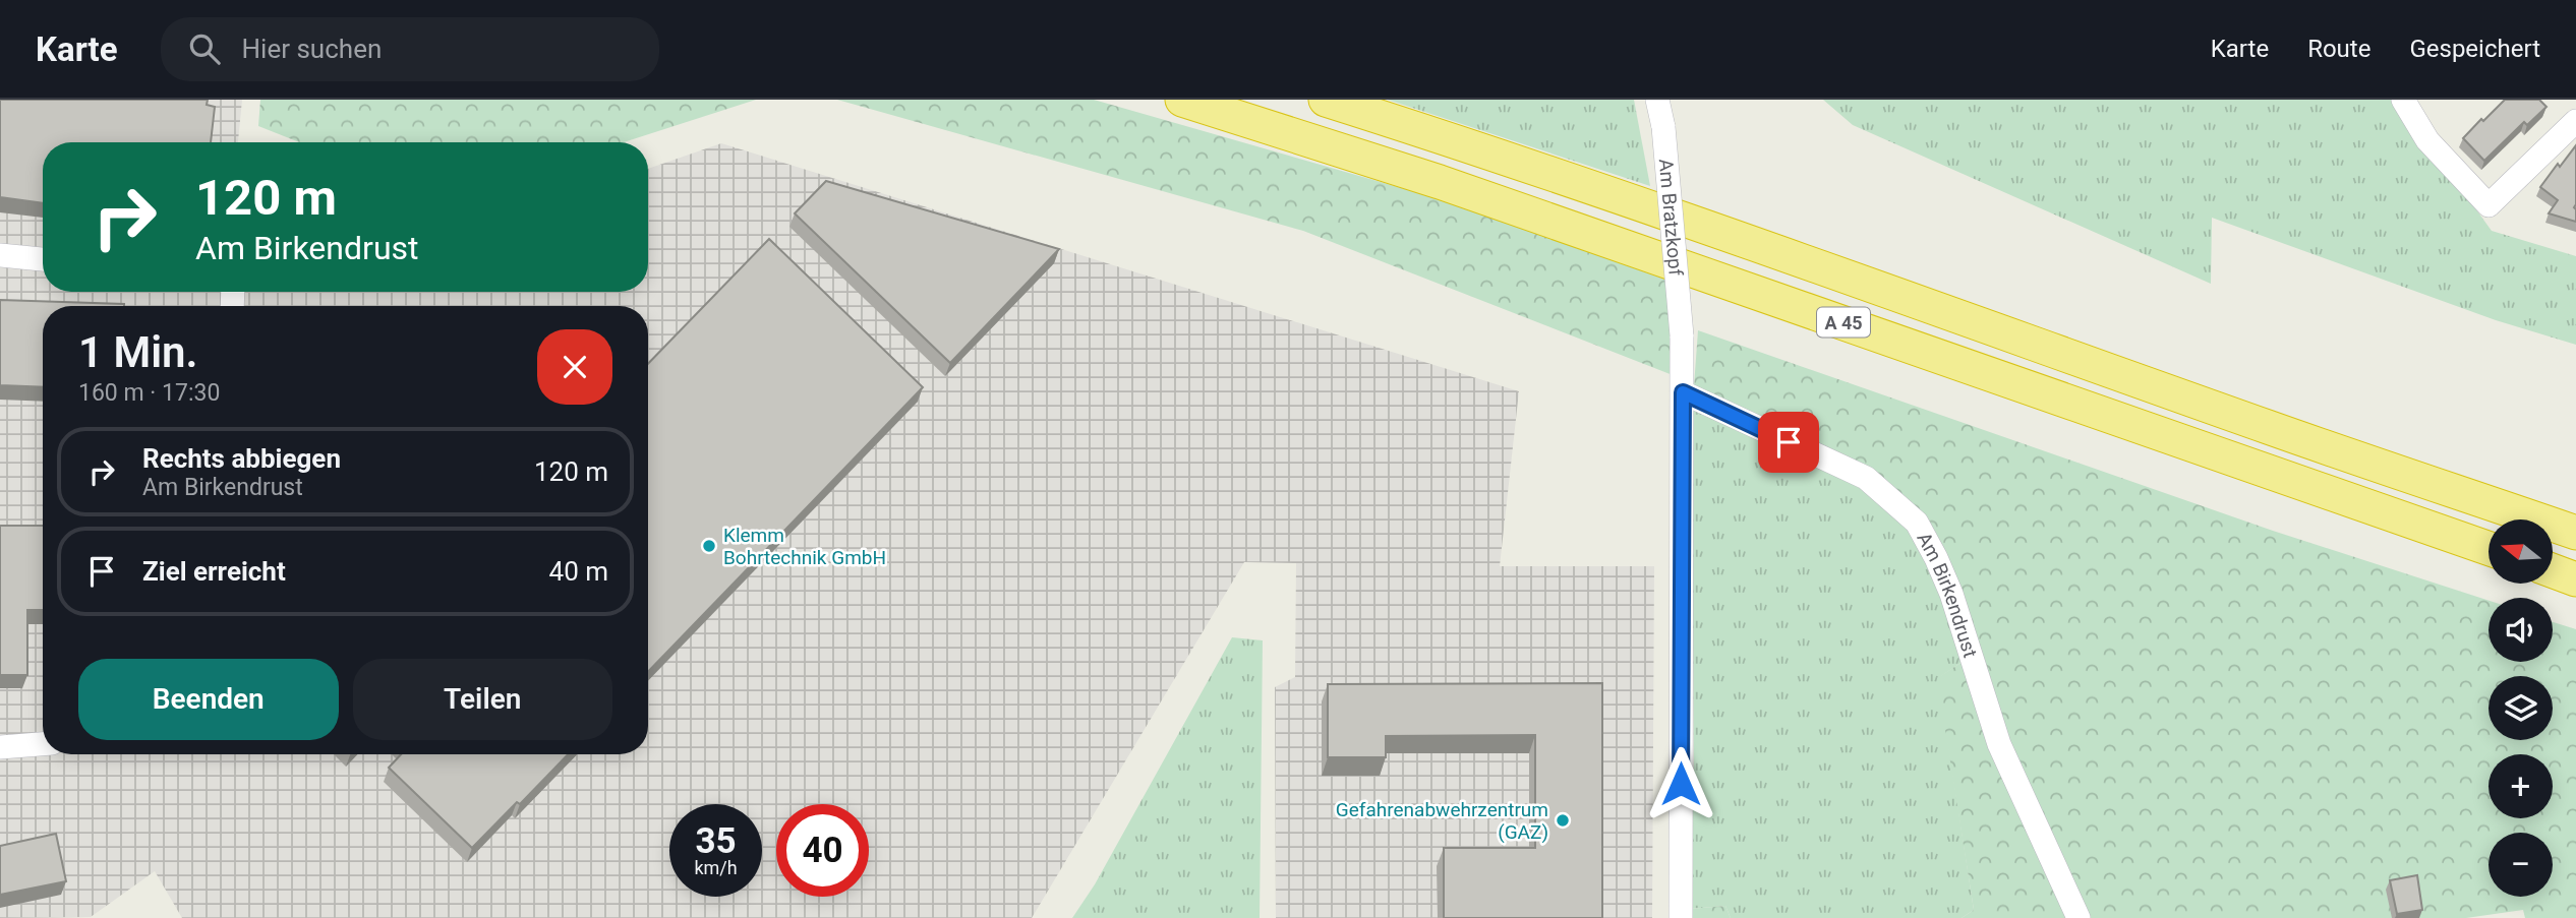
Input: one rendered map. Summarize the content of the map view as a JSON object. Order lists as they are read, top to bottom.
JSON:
{
  "streets": {
    "highway": ["A 45"],
    "street": ["Am Bratzkopf", "Am Birkendrust"]
  },
  "crossings": [
    ["Am Bratzkopf", "Am Birkendrust"]
  ],
  "places": ["Klemm Bohrtechnik GmbH", "Gefahrenabwehrzentrum (GAZ)"],
  "north": "left",
  "page": {
    "header": "Karte",
    "search": "Hier suchen",
    "nav": ["Karte", "Route", "Gespeichert"],
    "turn": ["120 m", "Am Birkendrust"],
    "heading": ["1 Min.", "160 m · 17:30"],
    "list": [
      {
        "name": "Rechts abbiegen",
        "note": "Am Birkendrust",
        "value": "120 m"
      },
      {
        "name": "Ziel erreicht",
        "value": "40 m"
      }
    ],
    "map_buttons": ["+", "−"],
    "buttons": ["Beenden", "Teilen"],
    "speed": "35 km/h",
    "limit": "40"
  }
}
